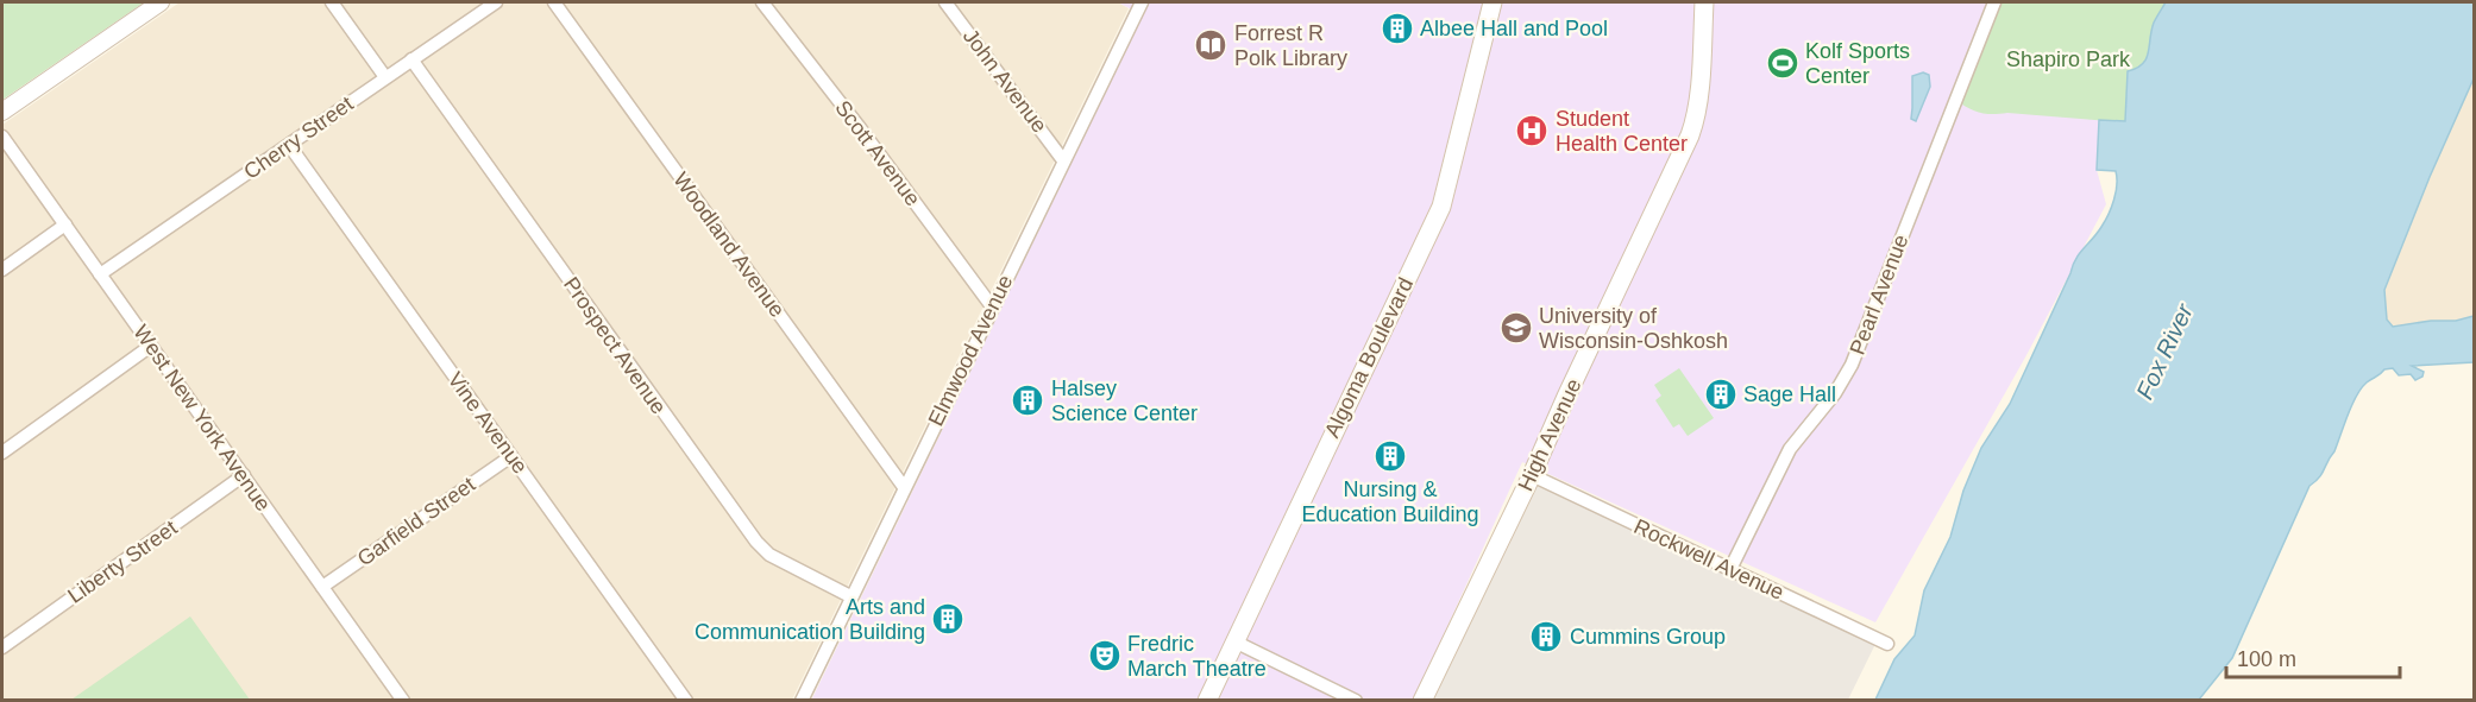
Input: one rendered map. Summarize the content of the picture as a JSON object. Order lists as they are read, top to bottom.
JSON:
{
  "streets": {
    "main road": ["Algoma Boulevard", "High Avenue"],
    "street": [
      "John Avenue",
      "Cherry Street",
      "Scott Avenue",
      "Woodland Avenue",
      "Pearl Avenue",
      "Prospect Avenue",
      "Elmwood Avenue",
      "West New York Avenue",
      "Vine Avenue",
      "Garfield Street",
      "Rockwell Avenue",
      "Liberty Street"
    ]
  },
  "crossings": [
    ["John Avenue", "Elmwood Avenue"],
    ["Cherry Street", "Prospect Avenue"],
    ["Cherry Street", "West New York Avenue"],
    ["Cherry Street", "Vine Avenue"],
    ["Scott Avenue", "Elmwood Avenue"],
    ["Woodland Avenue", "Elmwood Avenue"],
    ["Pearl Avenue", "Rockwell Avenue"],
    ["Prospect Avenue", "Elmwood Avenue"],
    ["West New York Avenue", "Garfield Street"],
    ["West New York Avenue", "Liberty Street"],
    ["Vine Avenue", "Garfield Street"],
    ["High Avenue", "Rockwell Avenue"]
  ],
  "water": ["Fox River"],
  "parks": ["Shapiro Park"],
  "places": {
    "building": [
      "Albee Hall and Pool",
      "Sage Hall",
      "Halsey Science Center",
      "Nursing & Education Building",
      "Arts and Communication Building",
      "Cummins Group"
    ],
    "library": ["Forrest R Polk Library"],
    "sports": ["Kolf Sports Center"],
    "hospital": ["Student Health Center"],
    "school or university": ["University of Wisconsin-Oshkosh"],
    "theatre": ["Fredric March Theatre"]
  },
  "scale_bar": "100 m"
}
